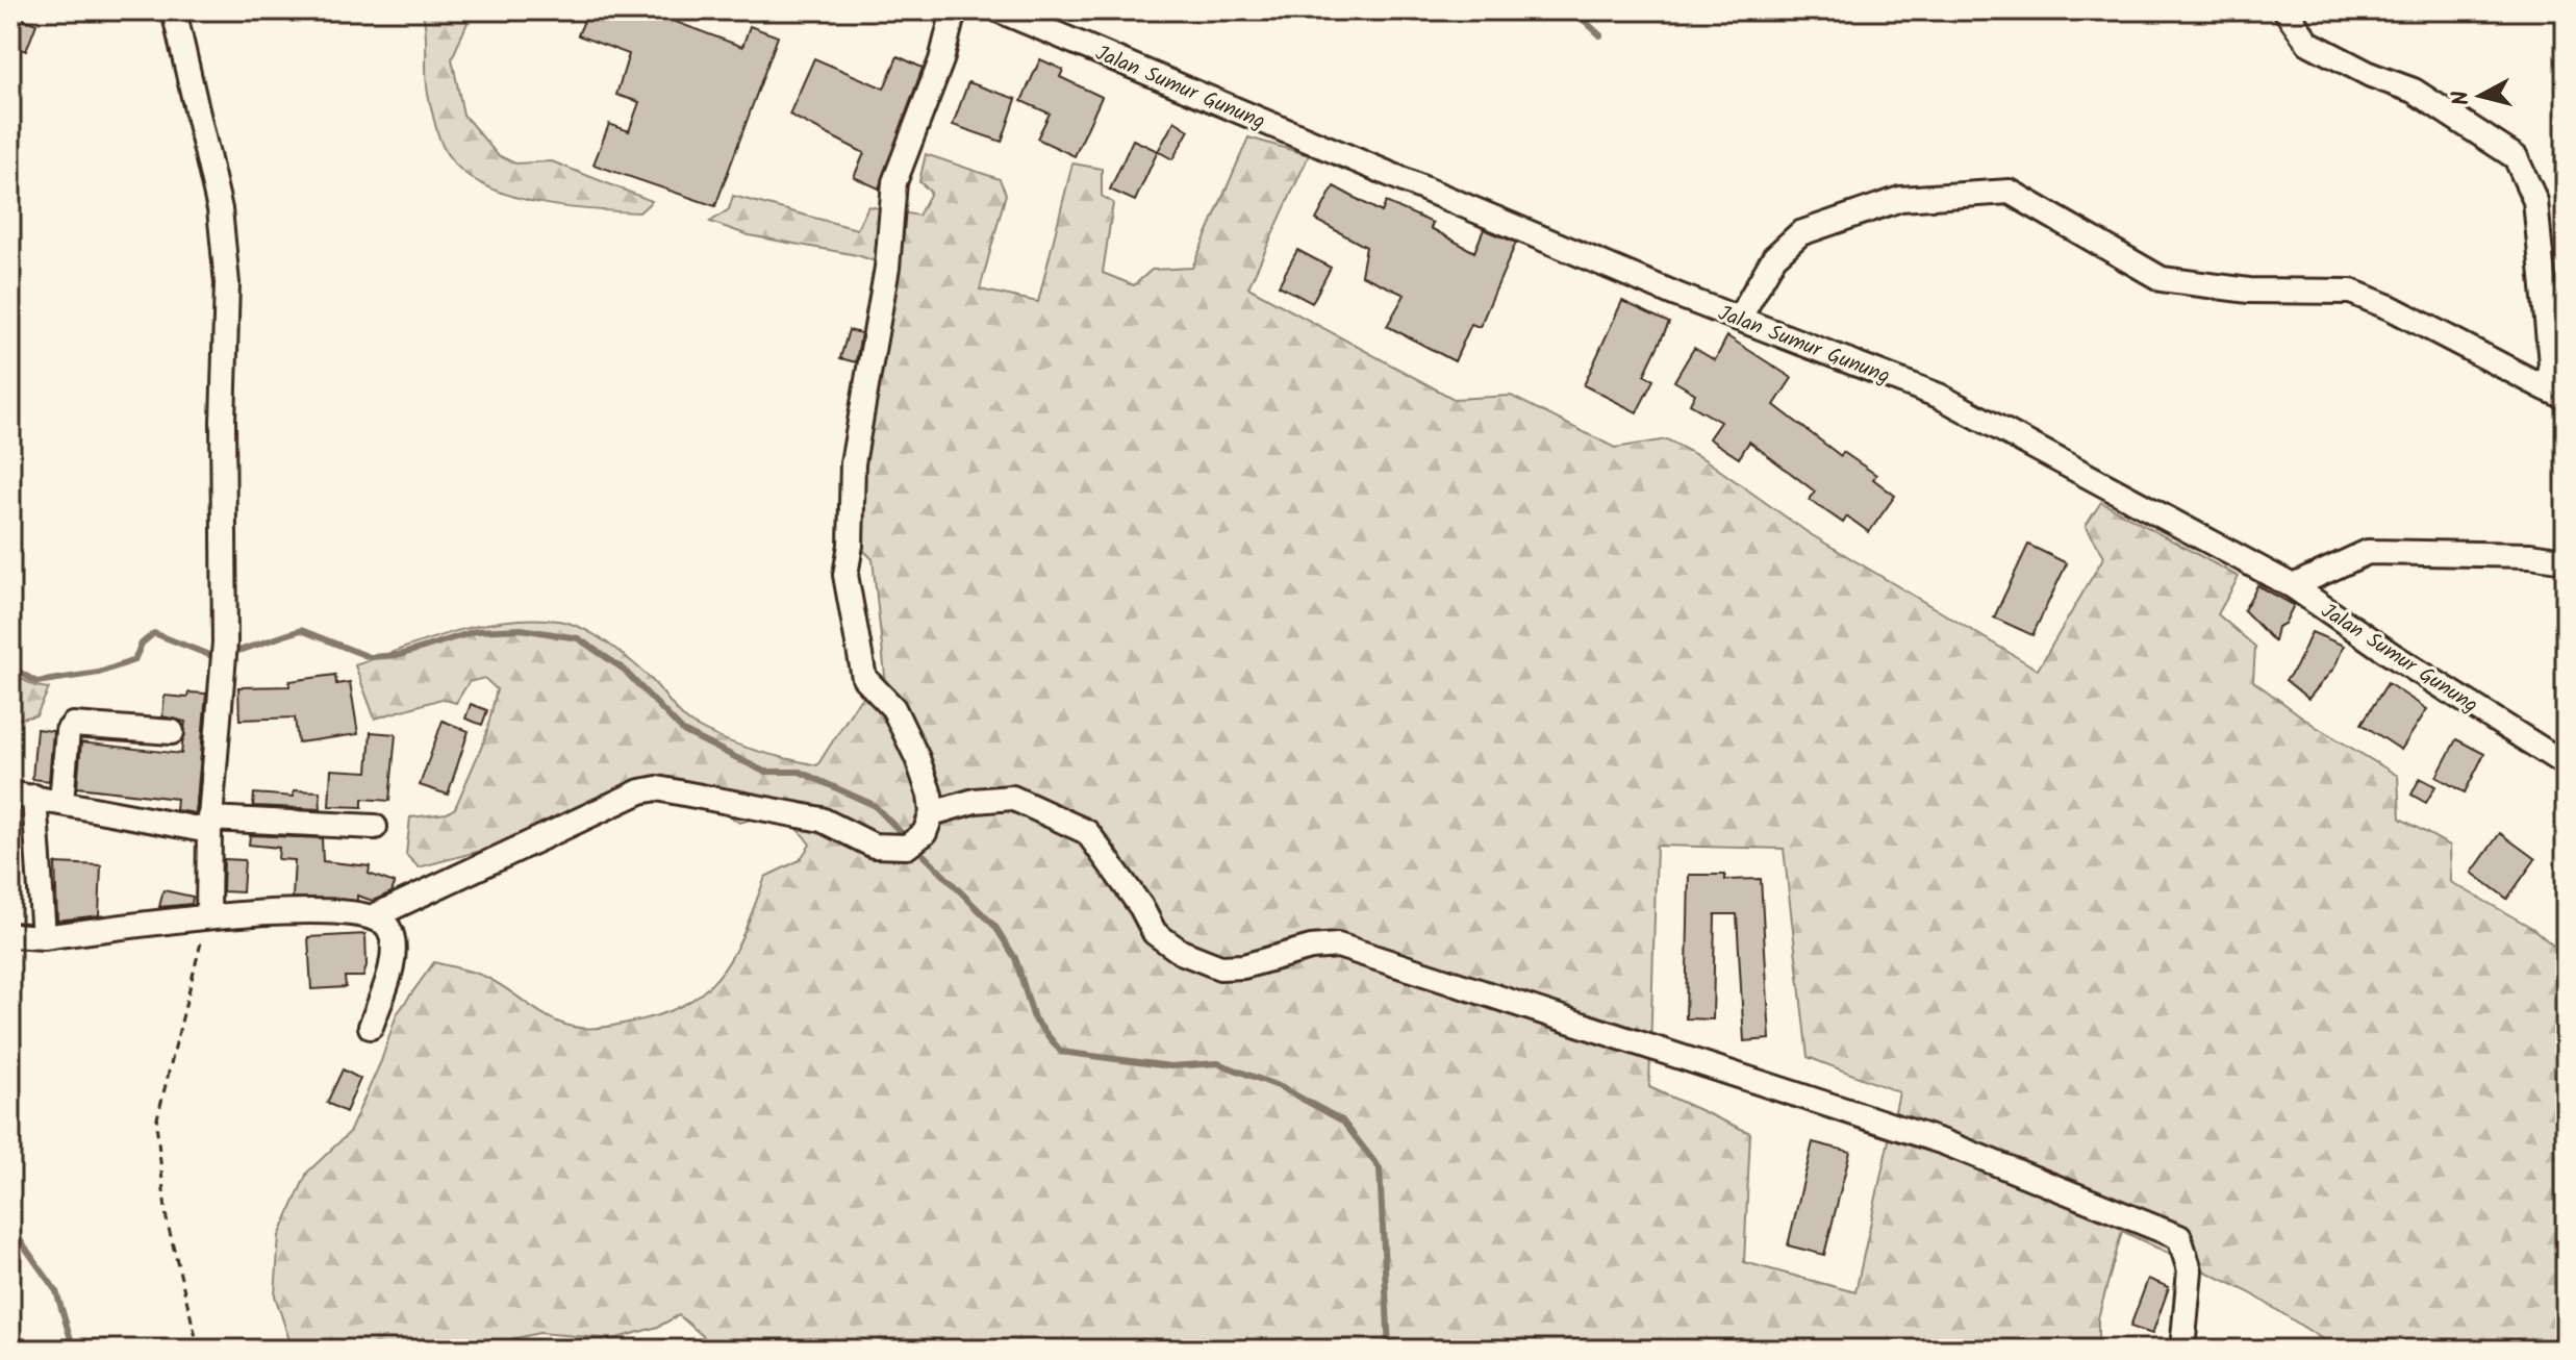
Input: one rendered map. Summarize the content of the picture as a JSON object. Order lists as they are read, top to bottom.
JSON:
{
  "streets": {
    "street": ["Jalan Sumur Gunung"]
  },
  "north": "left"
}
